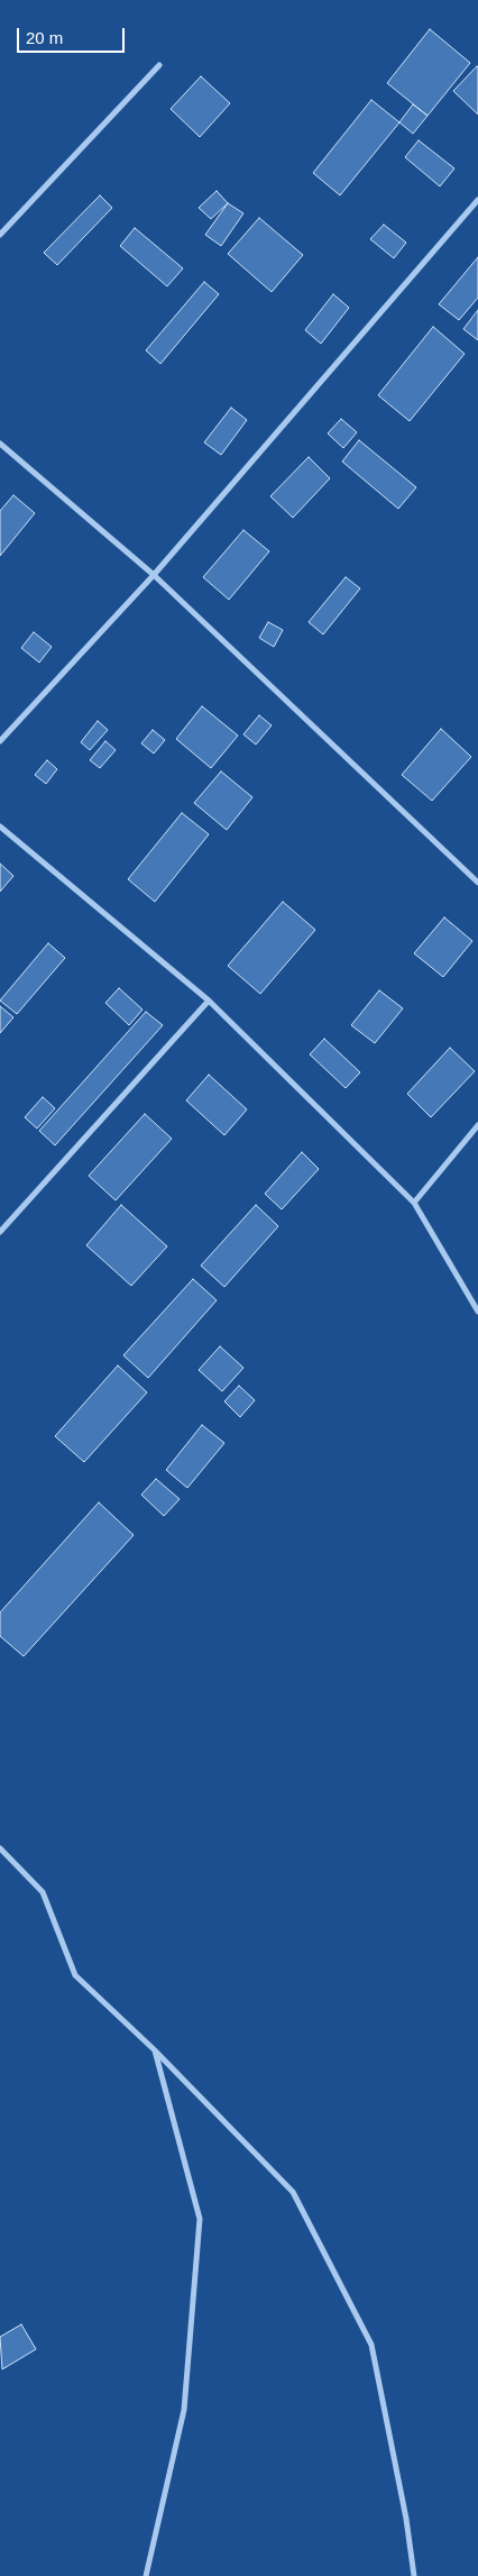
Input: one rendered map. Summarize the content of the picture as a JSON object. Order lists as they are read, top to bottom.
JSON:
{
  "scale_bar": "20 m"
}
